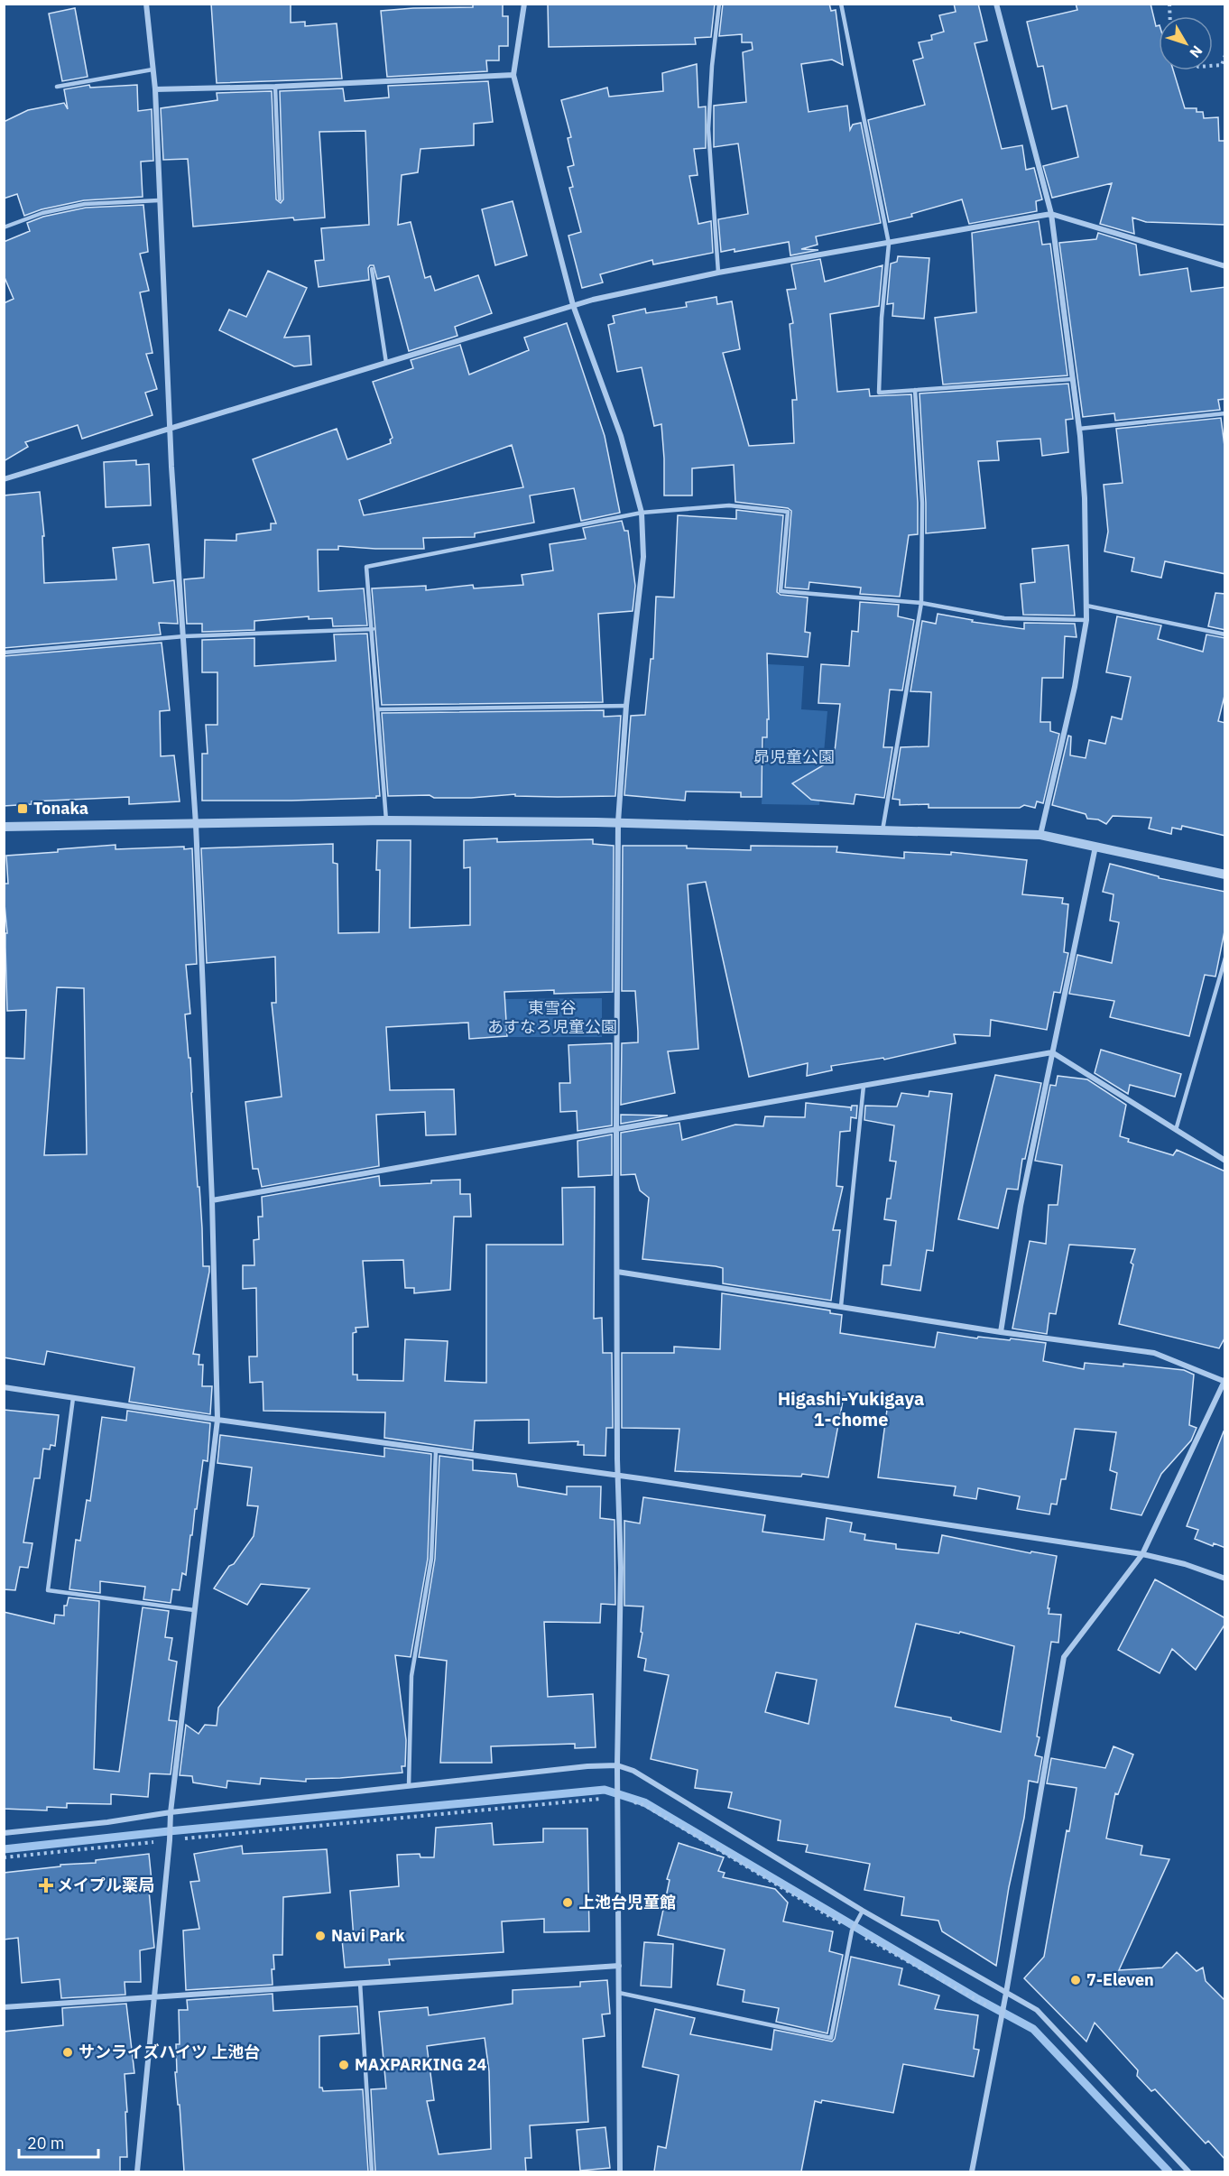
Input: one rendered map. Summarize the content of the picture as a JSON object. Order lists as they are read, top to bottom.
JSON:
{
  "districts": ["Higashi-Yukigaya 1-chome"],
  "parks": ["昴児童公園", "東雪谷 あすなろ児童公園"],
  "places": {
    "transit": ["Tonaka"],
    "health": ["メイプル薬局"],
    "other": [
      "上池台児童館",
      "Navi Park",
      "7-Eleven",
      "サンライズハイツ 上池台",
      "MAXPARKING 24"
    ]
  },
  "scale_bar": "20 m",
  "north": "bottom right"
}
